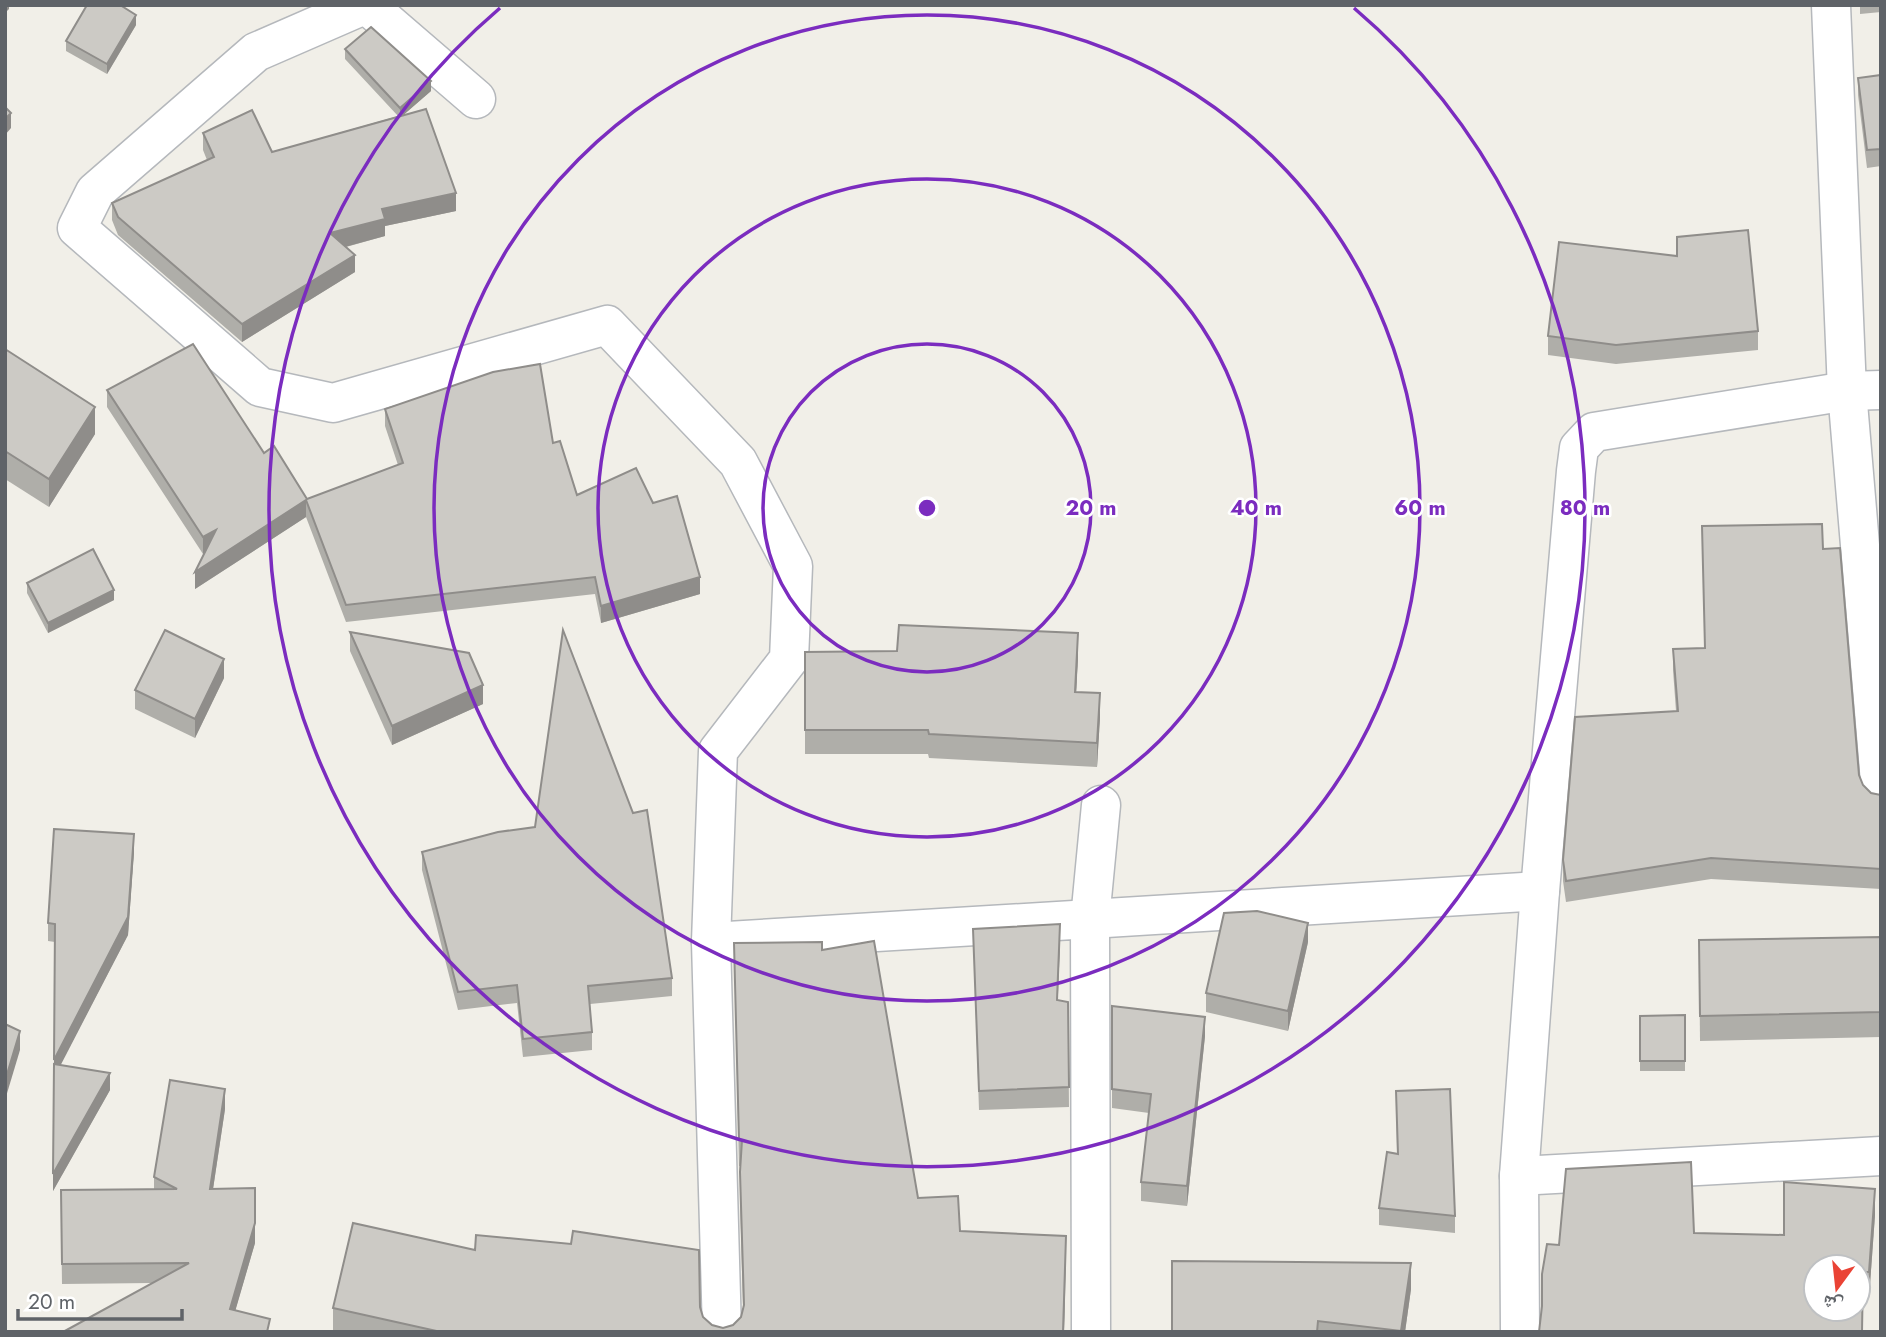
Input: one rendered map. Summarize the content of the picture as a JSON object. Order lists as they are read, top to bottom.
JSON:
{
  "scale_bar": "20 m",
  "north": "bottom",
  "rings": [
    "20 m",
    "40 m",
    "60 m",
    "80 m"
  ]
}
